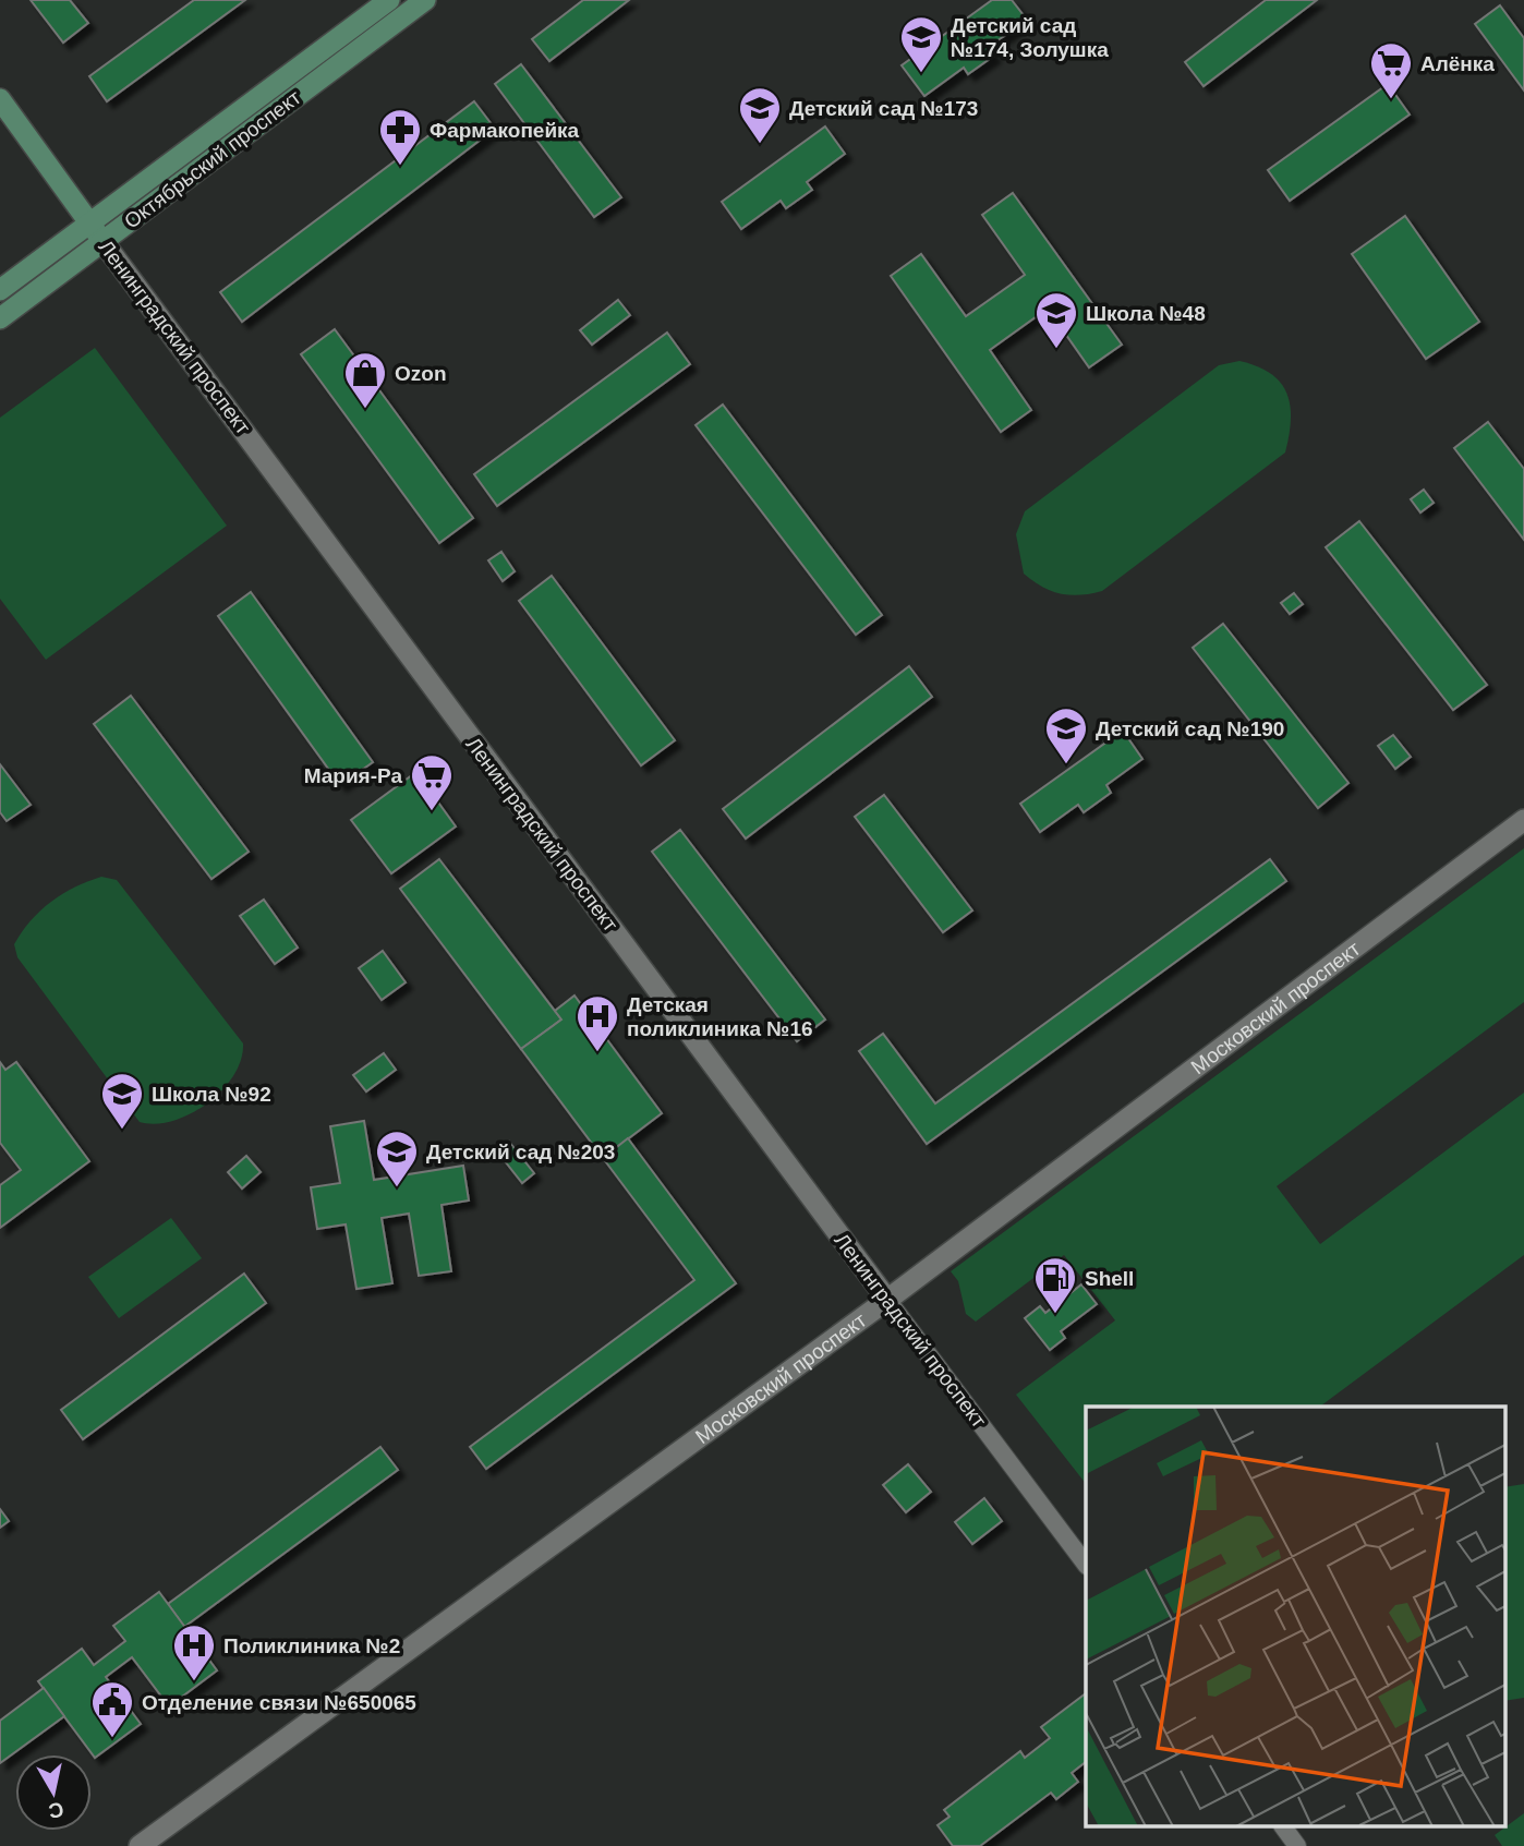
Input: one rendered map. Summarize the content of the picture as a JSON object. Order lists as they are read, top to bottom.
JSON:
{
  "streets": {
    "main road": ["Октябрьский проспект", "Ленинградский проспект"],
    "street": ["Московский проспект"]
  },
  "crossings": [
    ["Октябрьский проспект", "Ленинградский проспект"],
    ["Ленинградский проспект", "Московский проспект"]
  ],
  "places": {
    "school or university": [
      "Детский сад №174, Золушка",
      "Детский сад №173",
      "Школа №48",
      "Детский сад №190",
      "Школа №92",
      "Детский сад №203"
    ],
    "supermarket": ["Алёнка", "Мария-Ра"],
    "pharmacy": ["Фармакопейка"],
    "shop": ["Ozon"],
    "hospital": ["Детская поликлиника №16", "Поликлиника №2"],
    "fuel station": ["Shell"],
    "public building": ["Отделение связи №650065"]
  },
  "north": "bottom"
}
